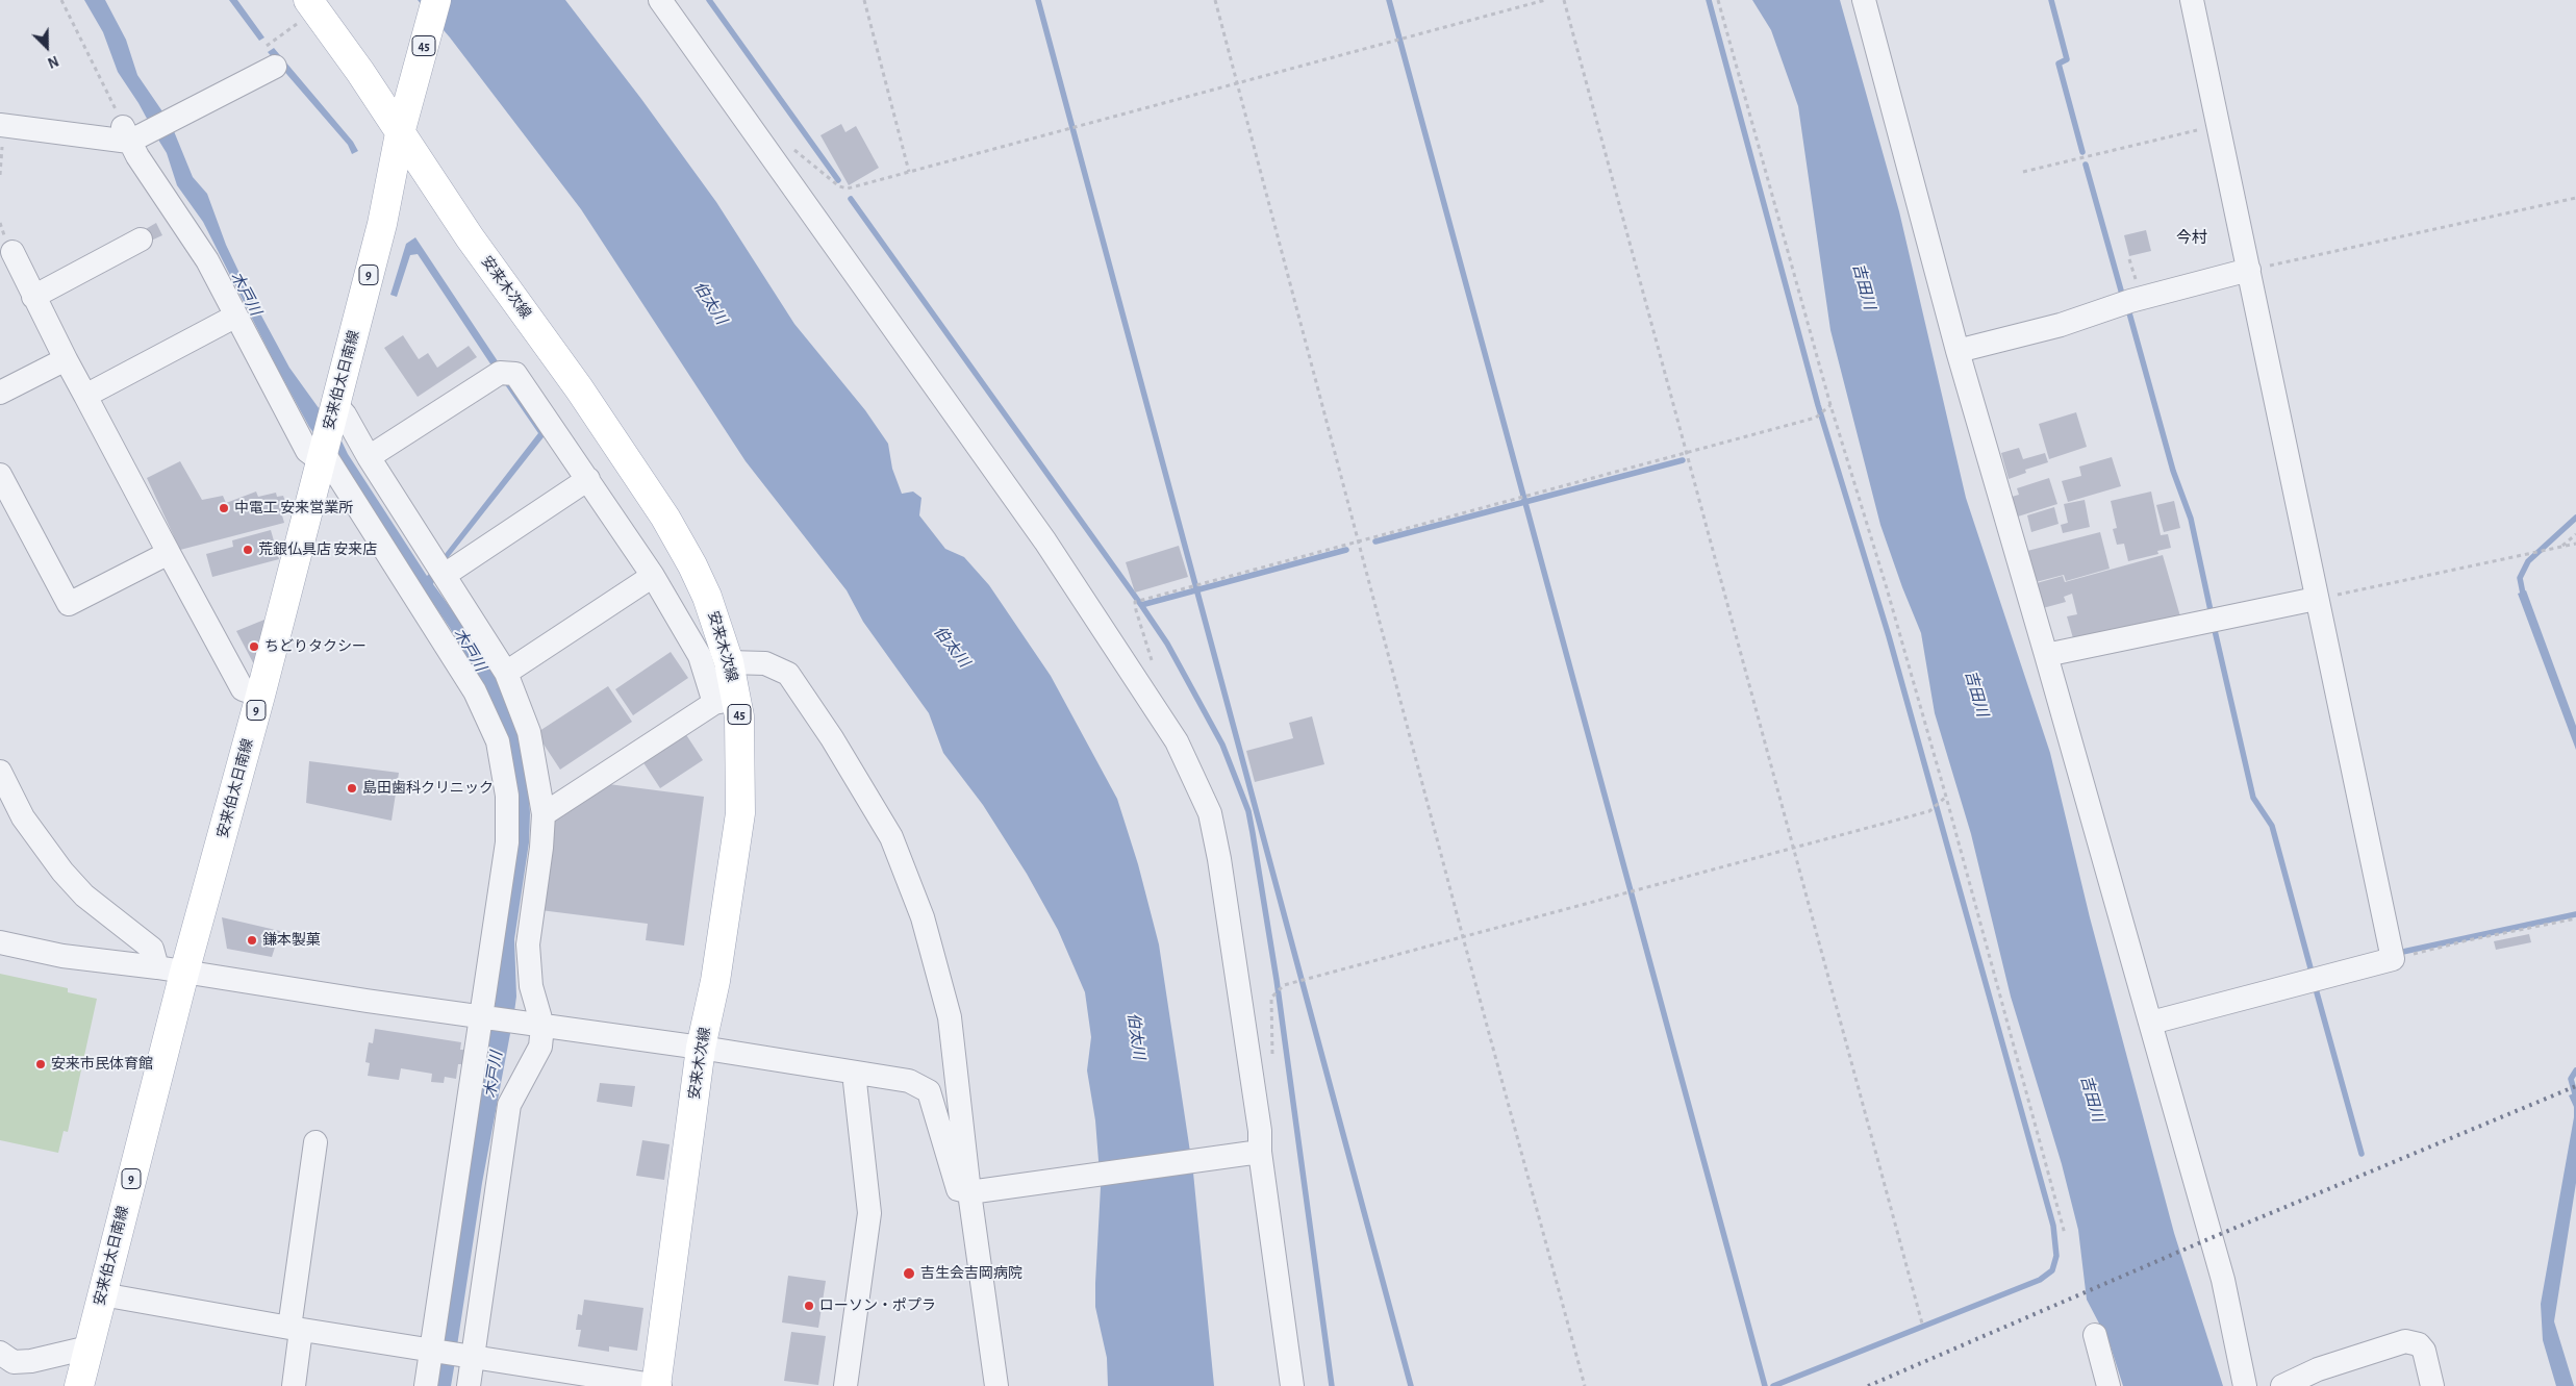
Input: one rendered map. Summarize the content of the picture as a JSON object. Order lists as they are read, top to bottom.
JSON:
{
  "streets": {
    "main road": [
      "45",
      "9",
      "安来木次線",
      "安来伯太日南線"
    ]
  },
  "crossings": [
    ["45", "安来木次線"],
    ["45", "安来伯太日南線"],
    ["安来木次線", "安来伯太日南線"]
  ],
  "districts": ["今村"],
  "water": ["吉田川", "木戸川", "伯太川"],
  "places": [
    "中電工 安来営業所",
    "荒銀仏具店 安来店",
    "ちどりタクシー",
    "島田歯科クリニック",
    "鎌本製菓",
    "安来市民体育館",
    "吉生会吉岡病院",
    "ローソン・ポプラ"
  ],
  "north": "bottom right"
}
